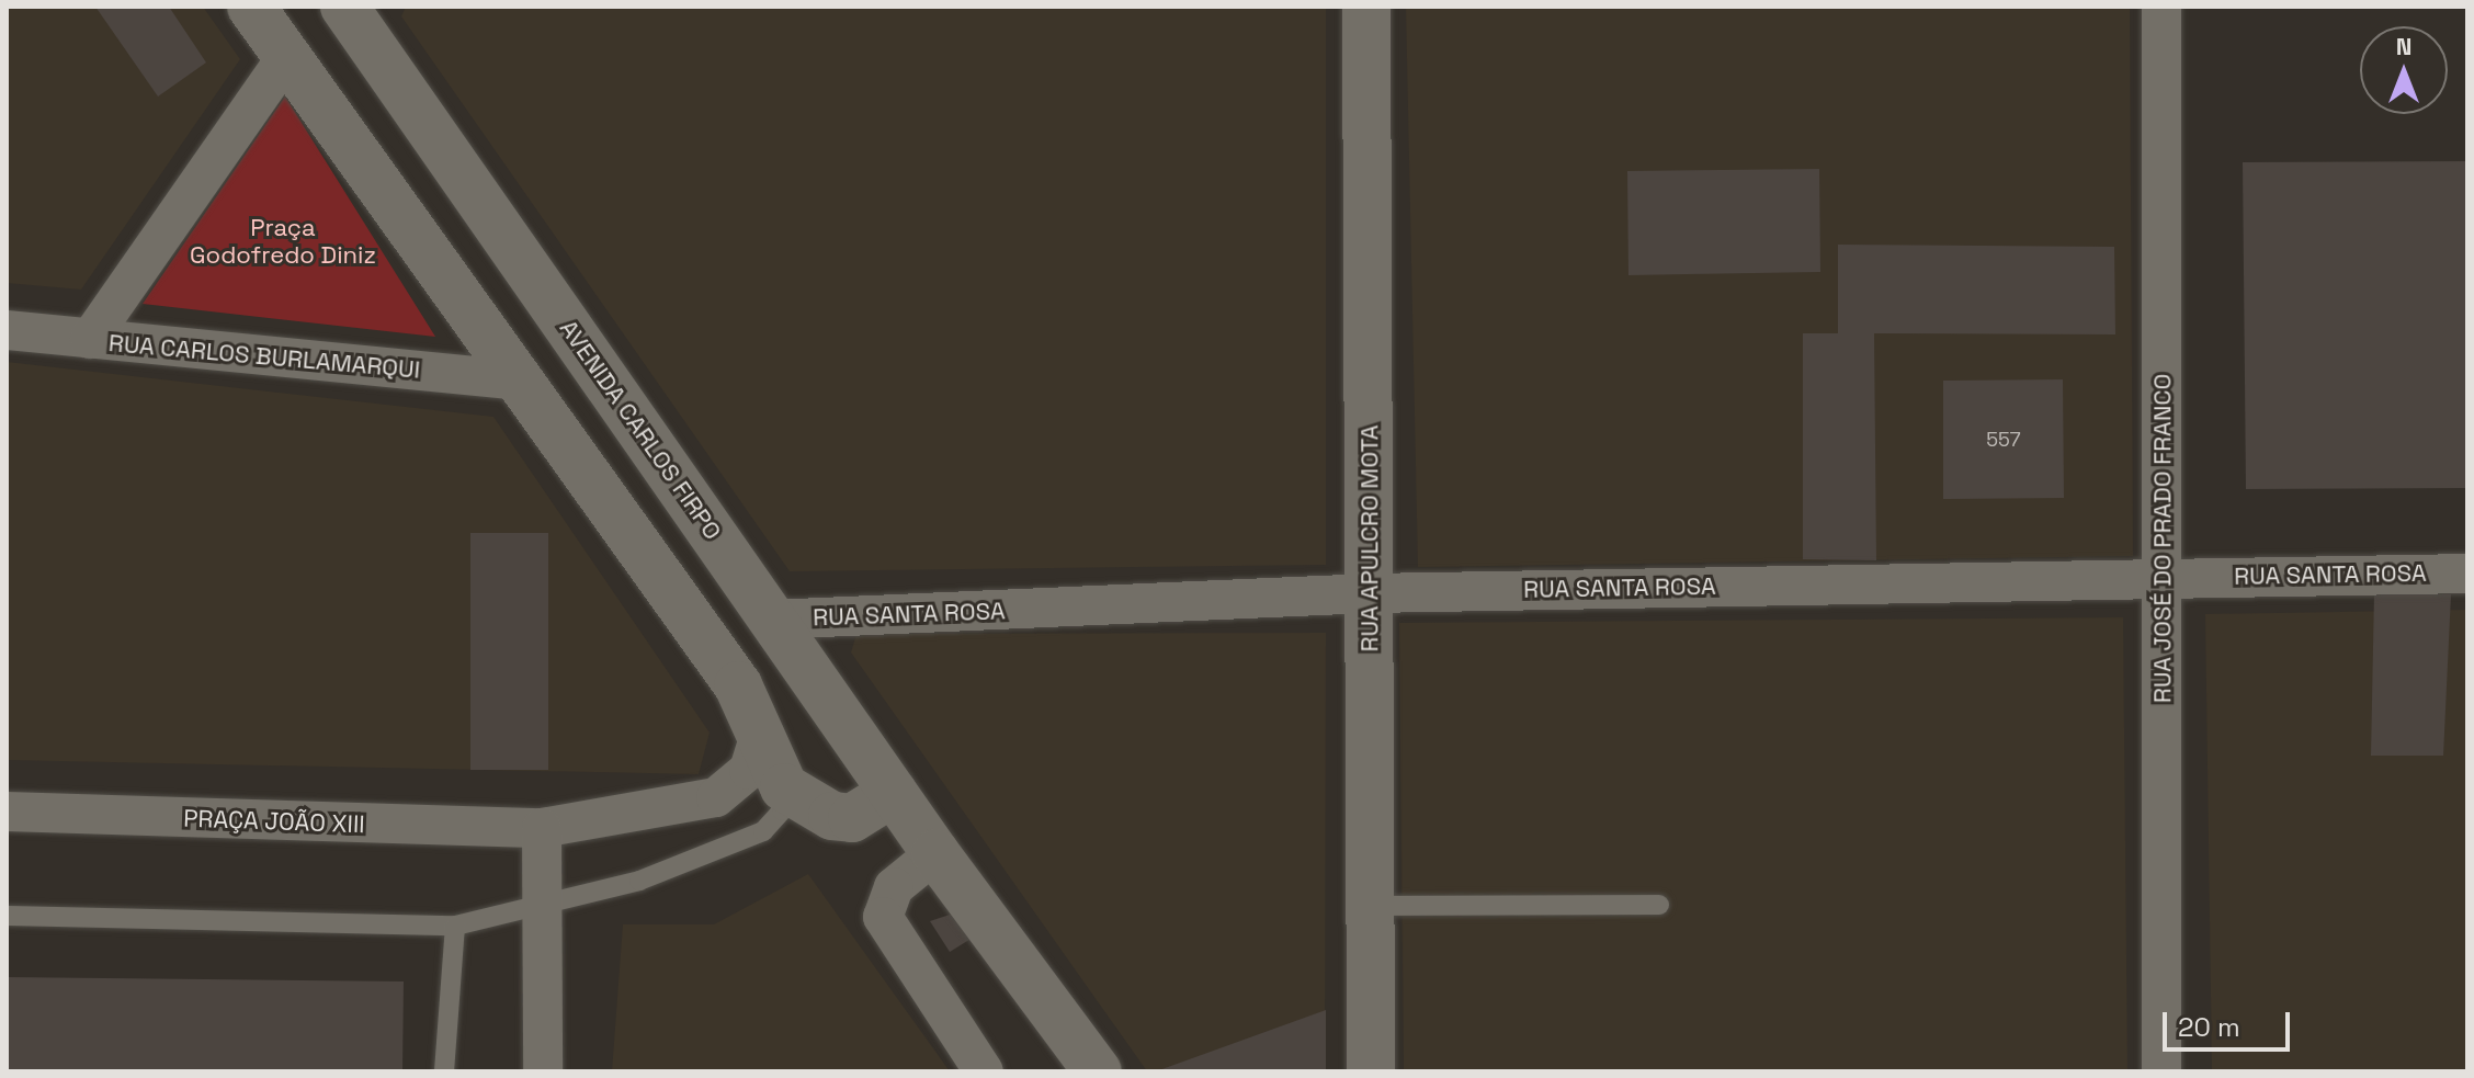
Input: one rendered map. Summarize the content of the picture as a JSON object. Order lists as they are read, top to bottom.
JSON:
{
  "streets": {
    "main road": ["AVENIDA CARLOS FIRPO", "RUA APULCRO MOTA"],
    "street": [
      "RUA CARLOS BURLAMARQUI",
      "RUA JOSÉ DO PRADO FRANCO",
      "RUA SANTA ROSA",
      "PRAÇA JOÃO XIII"
    ]
  },
  "crossings": [
    ["AVENIDA CARLOS FIRPO", "RUA SANTA ROSA"],
    ["RUA APULCRO MOTA", "RUA SANTA ROSA"],
    ["RUA JOSÉ DO PRADO FRANCO", "RUA SANTA ROSA"]
  ],
  "parks": ["Praça Godofredo Diniz"],
  "house_numbers": ["557"],
  "scale_bar": "20 m",
  "north": "top"
}
